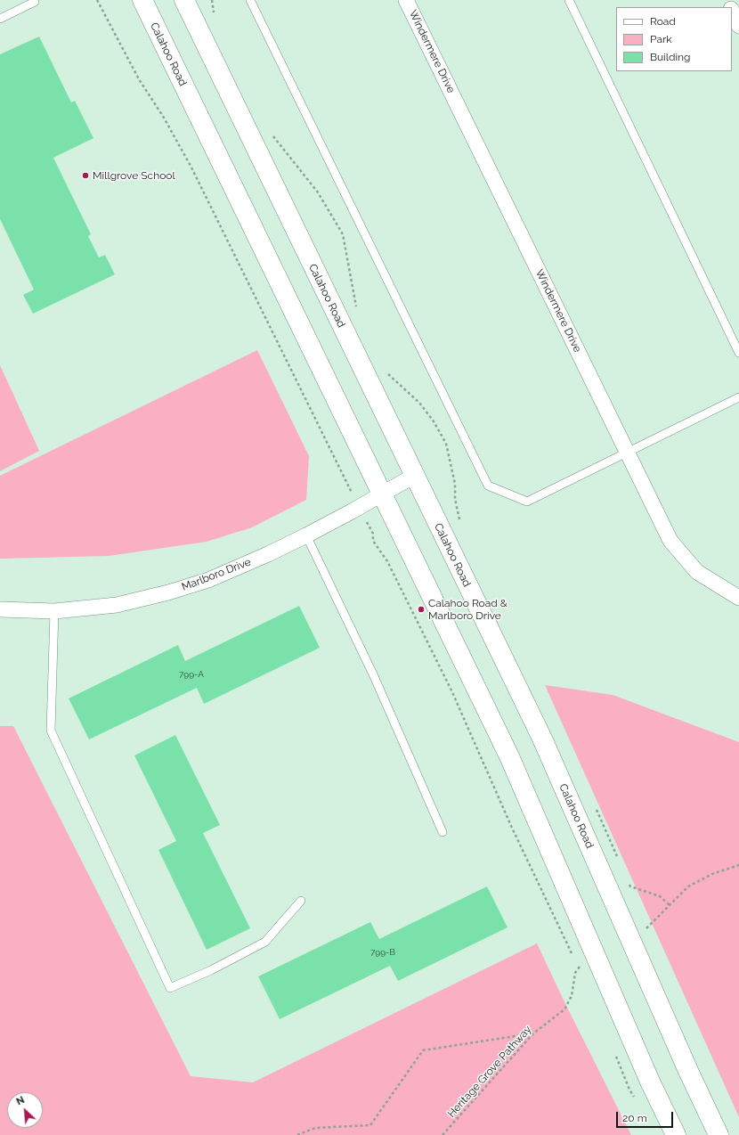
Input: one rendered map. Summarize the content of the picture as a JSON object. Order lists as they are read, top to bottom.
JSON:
{
  "streets": {
    "main road": ["Calahoo Road"],
    "street": ["Windermere Drive", "Marlboro Drive"],
    "path": ["Heritage Grove Pathway"]
  },
  "crossings": [
    ["Calahoo Road", "Marlboro Drive"]
  ],
  "places": ["Millgrove School", "Calahoo Road & Marlboro Drive"],
  "house_numbers": ["799-A", "799-B"],
  "legend": ["Road", "Park", "Building"],
  "scale_bar": "20 m",
  "north": "top left"
}
